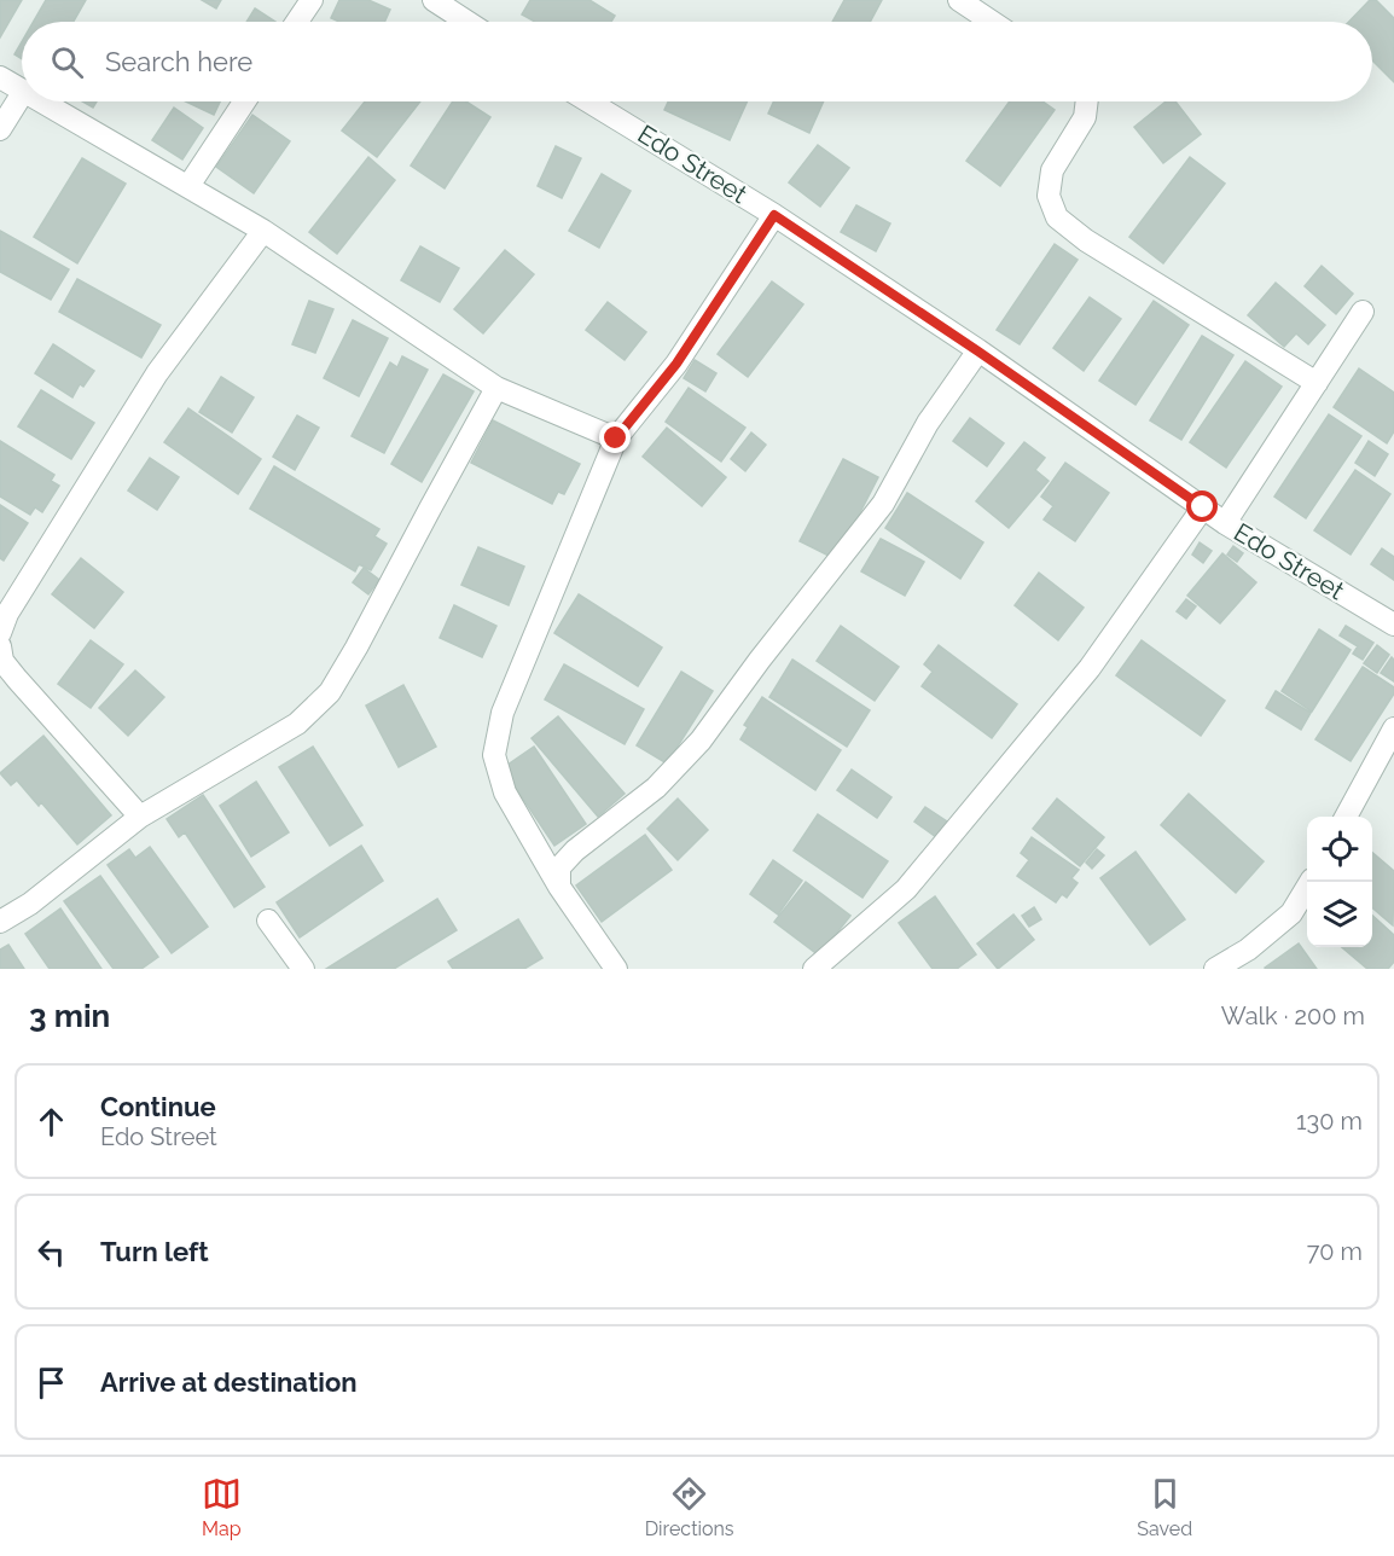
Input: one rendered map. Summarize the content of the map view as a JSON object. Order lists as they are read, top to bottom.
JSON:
{
  "streets": {
    "street": ["Edo Street"]
  },
  "page": {
    "search": "Search here",
    "heading": ["3 min", "Walk · 200 m"],
    "list": [
      ["Continue", "Edo Street", "130 m"],
      ["Turn left", "70 m"],
      "Arrive at destination"
    ],
    "nav": ["Map", "Directions", "Saved"]
  }
}
